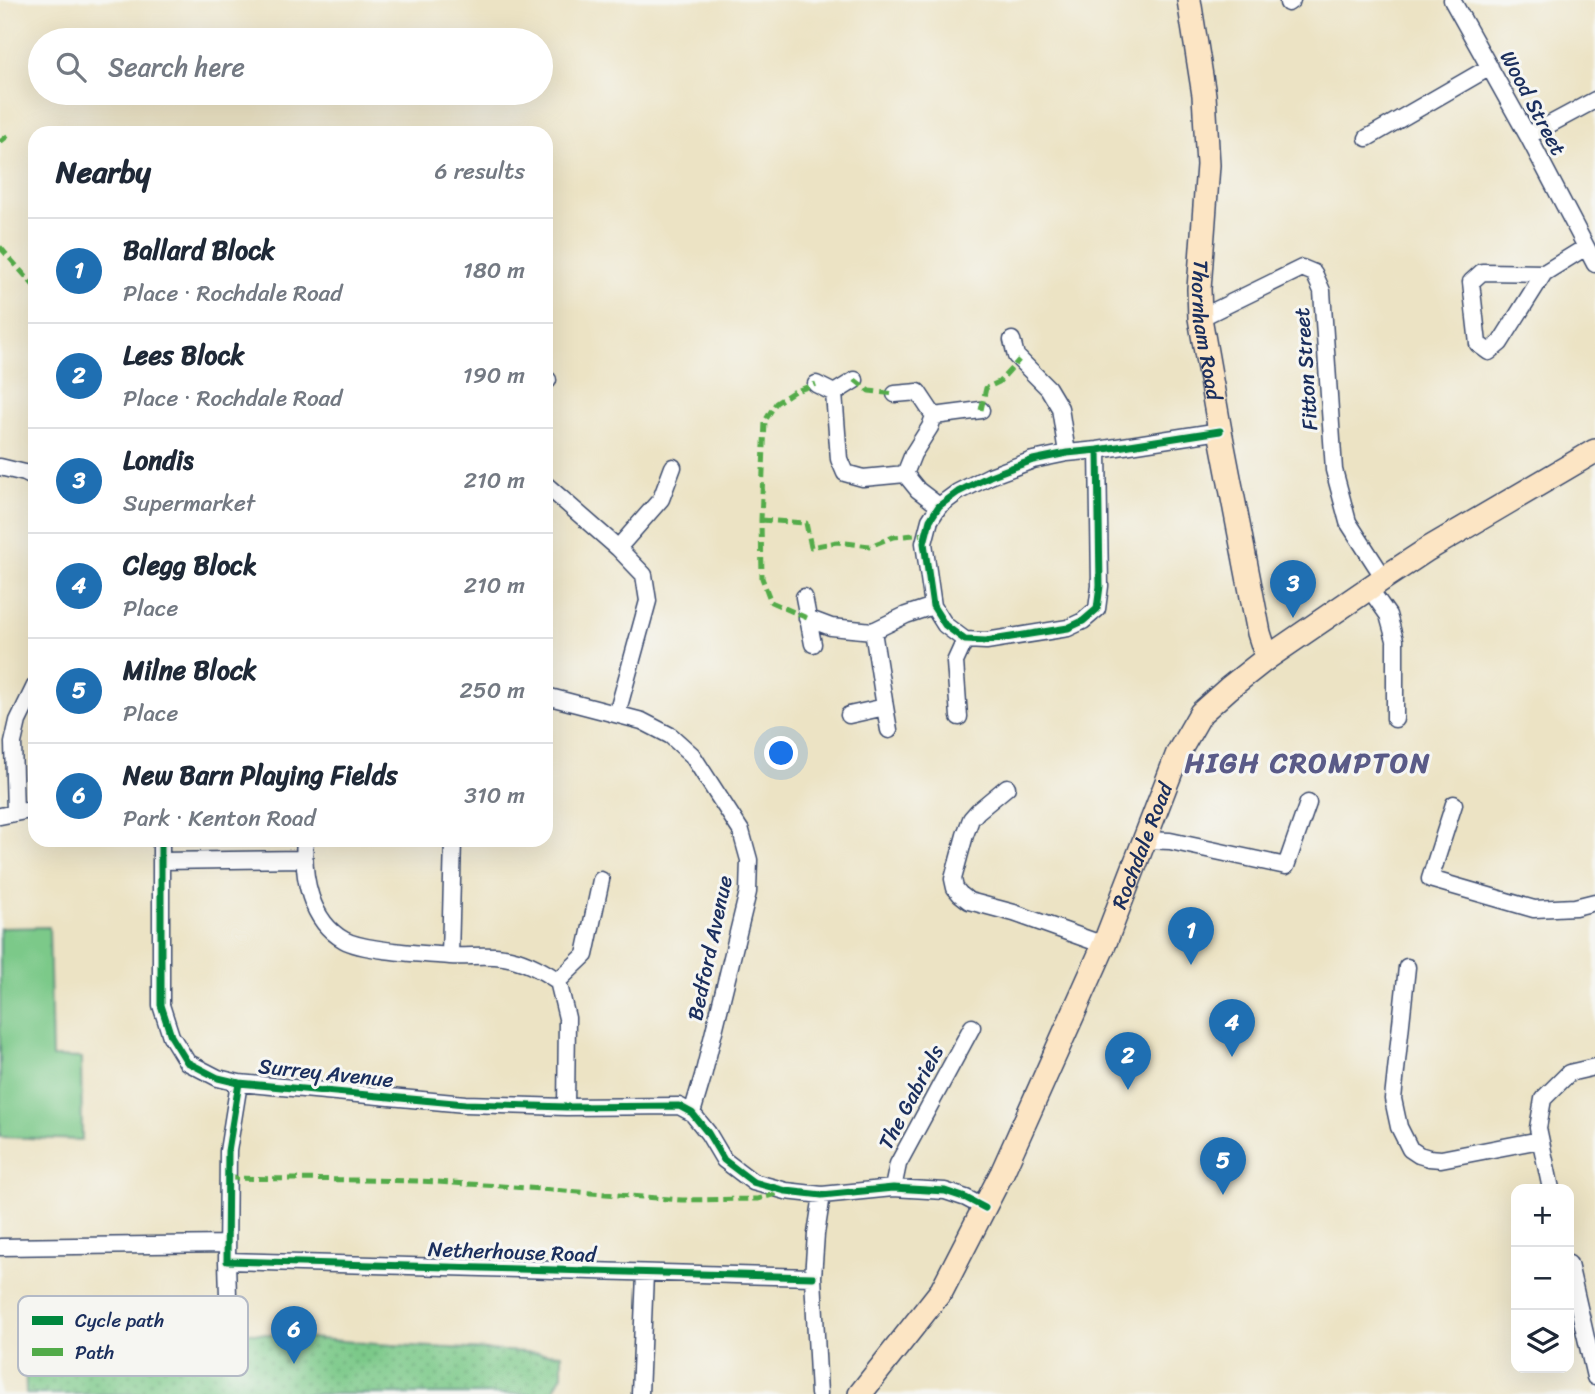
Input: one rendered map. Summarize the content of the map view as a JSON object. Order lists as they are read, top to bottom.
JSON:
{
  "streets": {
    "main road": ["Thornham Road", "Rochdale Road"],
    "street": [
      "Wood Street",
      "Fitton Street",
      "Bedford Avenue",
      "Surrey Avenue",
      "The Gabriels",
      "Netherhouse Road"
    ]
  },
  "crossings": [
    ["Thornham Road", "Fitton Street"],
    ["Thornham Road", "Rochdale Road"],
    ["Fitton Street", "Rochdale Road"],
    ["Bedford Avenue", "Surrey Avenue"]
  ],
  "districts": ["HIGH CROMPTON"],
  "legend": ["Cycle path", "Path"],
  "page": {
    "search": "Search here",
    "heading": ["Nearby", "6 results"],
    "list": [
      {
        "mark": "1",
        "name": "Ballard Block",
        "note": "Place · Rochdale Road",
        "value": "180 m"
      },
      {
        "mark": "2",
        "name": "Lees Block",
        "note": "Place · Rochdale Road",
        "value": "190 m"
      },
      {
        "mark": "3",
        "name": "Londis",
        "note": "Supermarket",
        "value": "210 m"
      },
      {
        "mark": "4",
        "name": "Clegg Block",
        "note": "Place",
        "value": "210 m"
      },
      {
        "mark": "5",
        "name": "Milne Block",
        "note": "Place",
        "value": "250 m"
      },
      {
        "mark": "6",
        "name": "New Barn Playing Fields",
        "note": "Park · Kenton Road",
        "value": "310 m"
      }
    ],
    "pins": [
      "3",
      "1",
      "4",
      "2",
      "5",
      "6"
    ],
    "map_buttons": ["+", "−"]
  }
}
